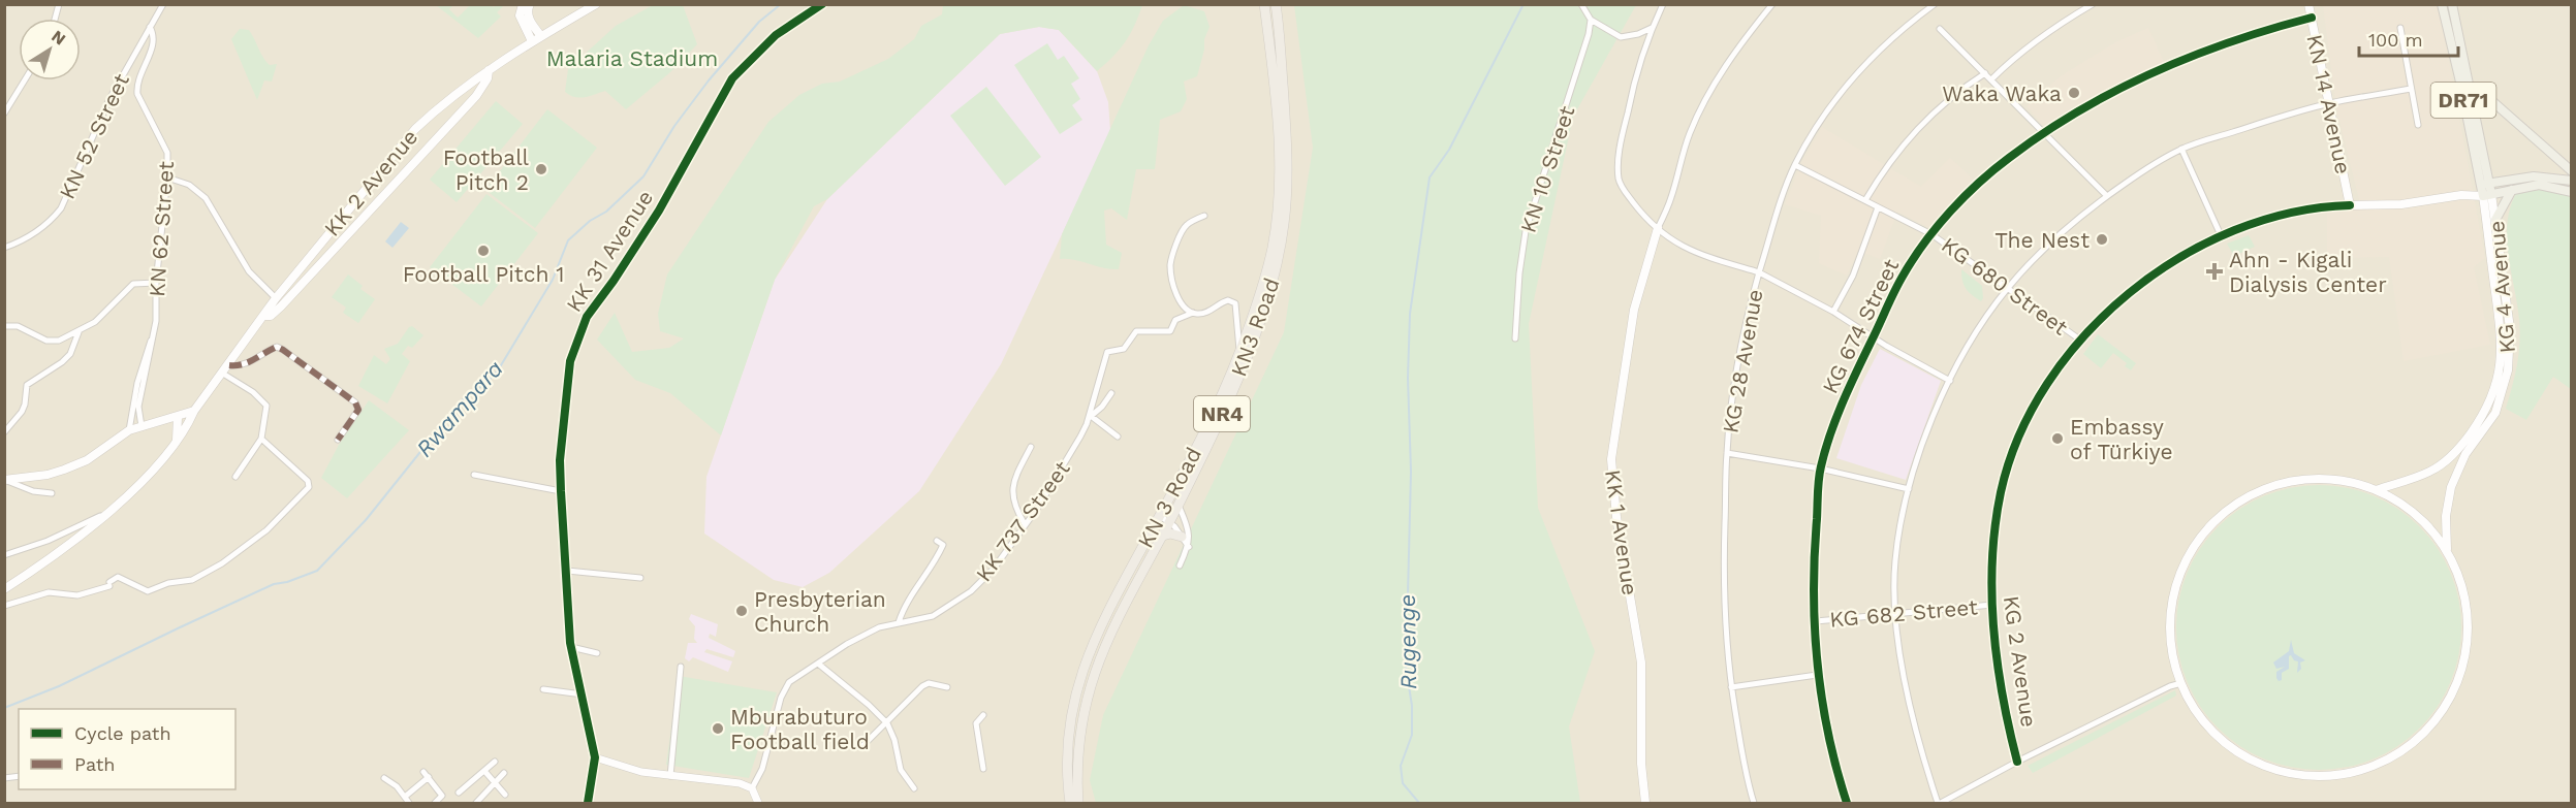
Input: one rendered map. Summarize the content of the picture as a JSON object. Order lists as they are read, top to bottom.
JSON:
{
  "streets": {
    "highway": ["KN3 Road", "NR4", "KN 3 Road"],
    "main road": [
      "DR71",
      "KN 14 Avenue",
      "KK 2 Avenue",
      "KG 4 Avenue",
      "KK 1 Avenue",
      "KG 2 Avenue"
    ],
    "street": [
      "KN 52 Street",
      "KN 10 Street",
      "KN 62 Street",
      "KK 31 Avenue",
      "KG 680 Street",
      "KG 674 Street",
      "KG 28 Avenue",
      "KK 737 Street",
      "KG 682 Street"
    ]
  },
  "crossings": [
    ["DR71", "KG 4 Avenue"],
    ["DR71", "KG 2 Avenue"],
    ["KN 14 Avenue", "KG 674 Street"],
    ["KN 14 Avenue", "KG 2 Avenue"],
    ["KN 52 Street", "KN 62 Street"],
    ["KG 680 Street", "KG 674 Street"],
    ["KG 680 Street", "KG 2 Avenue"],
    ["KG 4 Avenue", "KG 2 Avenue"],
    ["KG 674 Street", "KG 682 Street"],
    ["KG 28 Avenue", "KK 1 Avenue"],
    ["KG 682 Street", "KG 2 Avenue"]
  ],
  "water": ["Rwampara", "Rugenge"],
  "parks": ["Malaria Stadium"],
  "places": {
    "other": [
      "Waka Waka",
      "Football Pitch 2",
      "The Nest",
      "Football Pitch 1",
      "Embassy of Türkiye",
      "Presbyterian Church",
      "Mburabuturo Football field"
    ],
    "health": ["Ahn - Kigali Dialysis Center"]
  },
  "legend": ["Cycle path", "Path"],
  "scale_bar": "100 m",
  "north": "top right"
}
